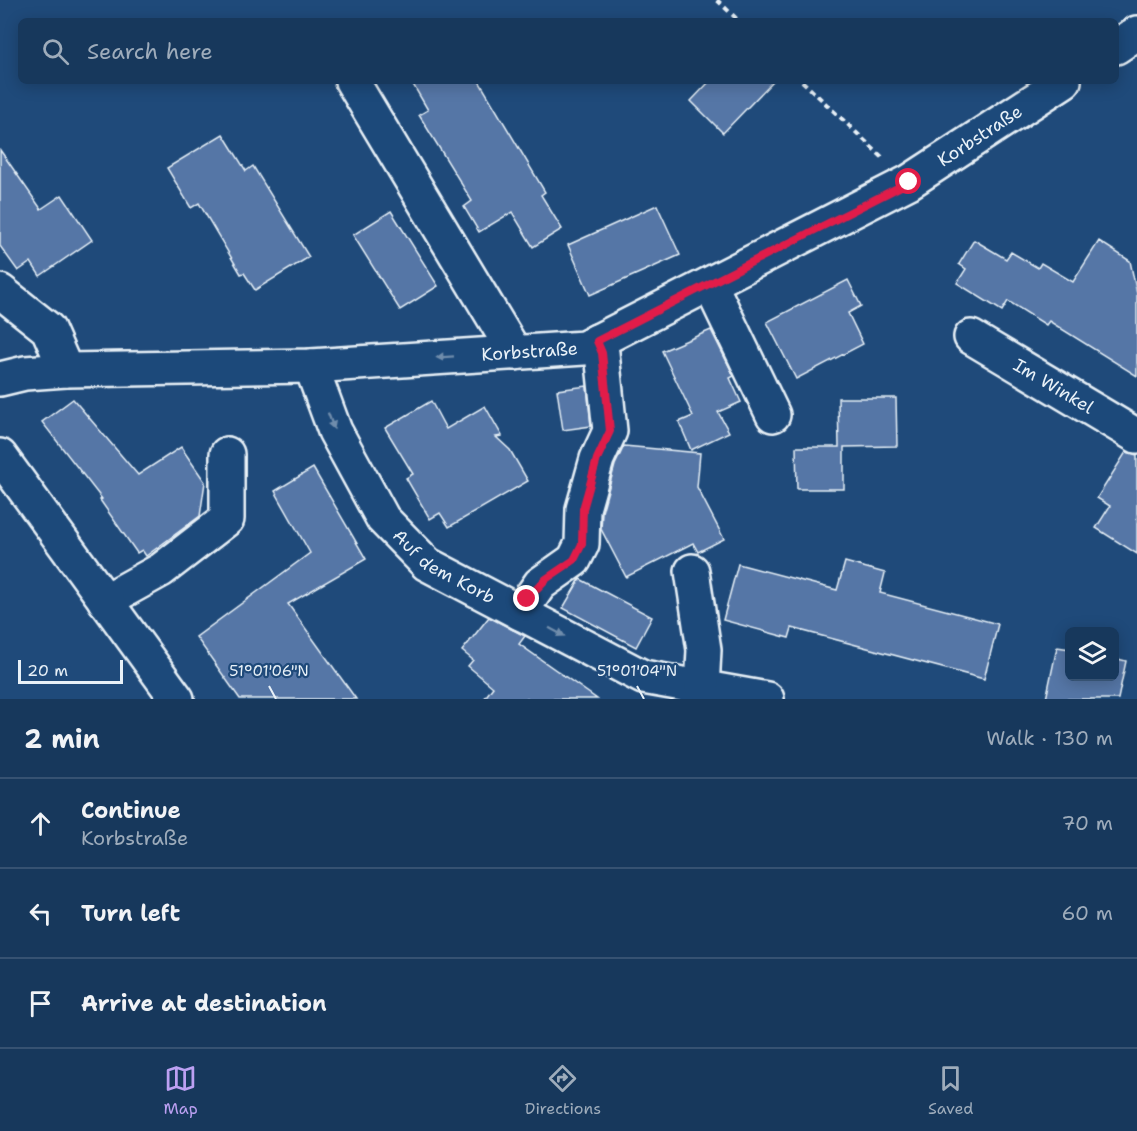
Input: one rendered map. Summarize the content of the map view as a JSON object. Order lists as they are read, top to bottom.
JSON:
{
  "streets": {
    "street": ["Korbstraße", "Im Winkel", "Auf dem Korb"]
  },
  "crossings": [
    ["Korbstraße", "Auf dem Korb"]
  ],
  "scale_bar": "20 m",
  "page": {
    "search": "Search here",
    "scale": "20 m",
    "heading": ["2 min", "Walk · 130 m"],
    "list": [
      ["Continue", "Korbstraße", "70 m"],
      ["Turn left", "60 m"],
      "Arrive at destination"
    ],
    "nav": ["Map", "Directions", "Saved"]
  },
  "coordinates": ["51°01'06\"N", "51°01'04\"N"]
}
